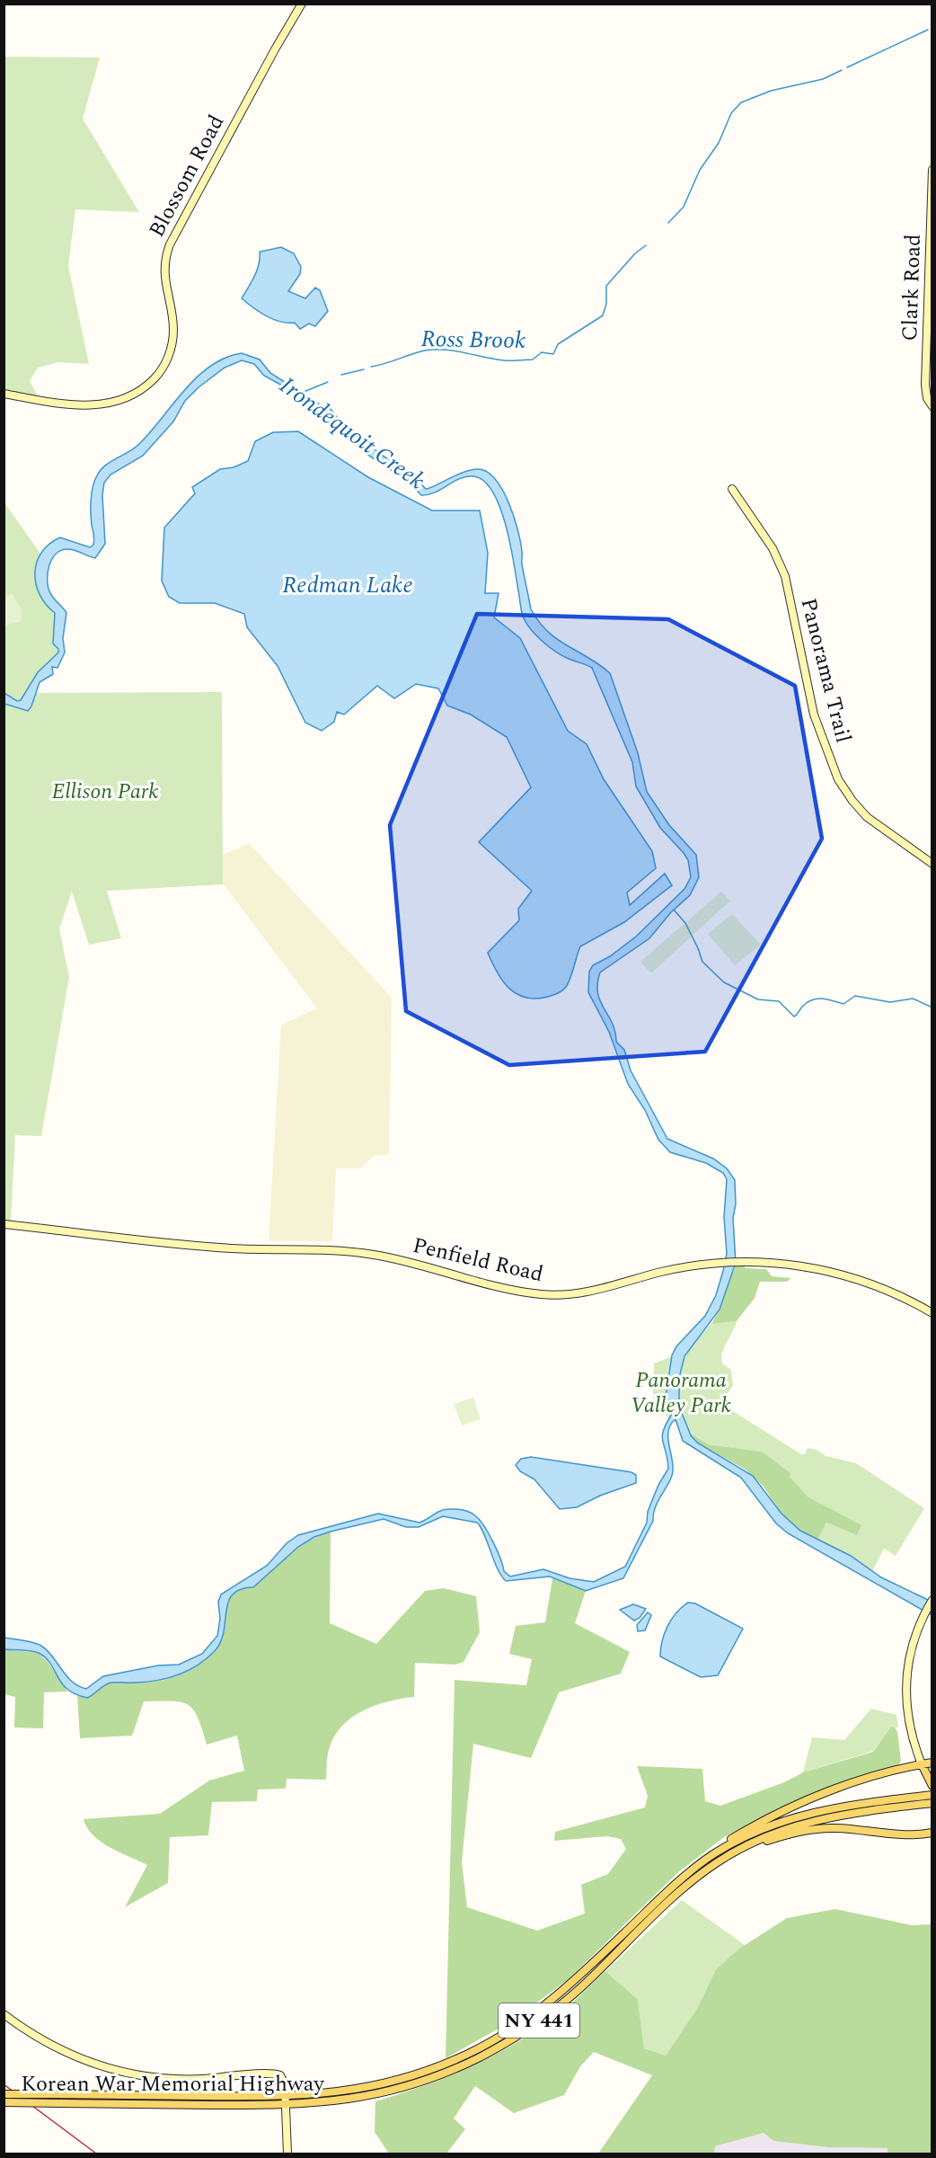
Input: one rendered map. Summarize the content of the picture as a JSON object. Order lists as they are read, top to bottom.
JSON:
{
  "streets": {
    "main road": ["NY 441", "Korean War Memorial Highway"],
    "street": [
      "Blossom Road",
      "Clark Road",
      "Panorama Trail",
      "Penfield Road"
    ]
  },
  "water": ["Ross Brook", "Irondequoit Creek", "Redman Lake"],
  "parks": ["Ellison Park", "Panorama Valley Park"]
}
